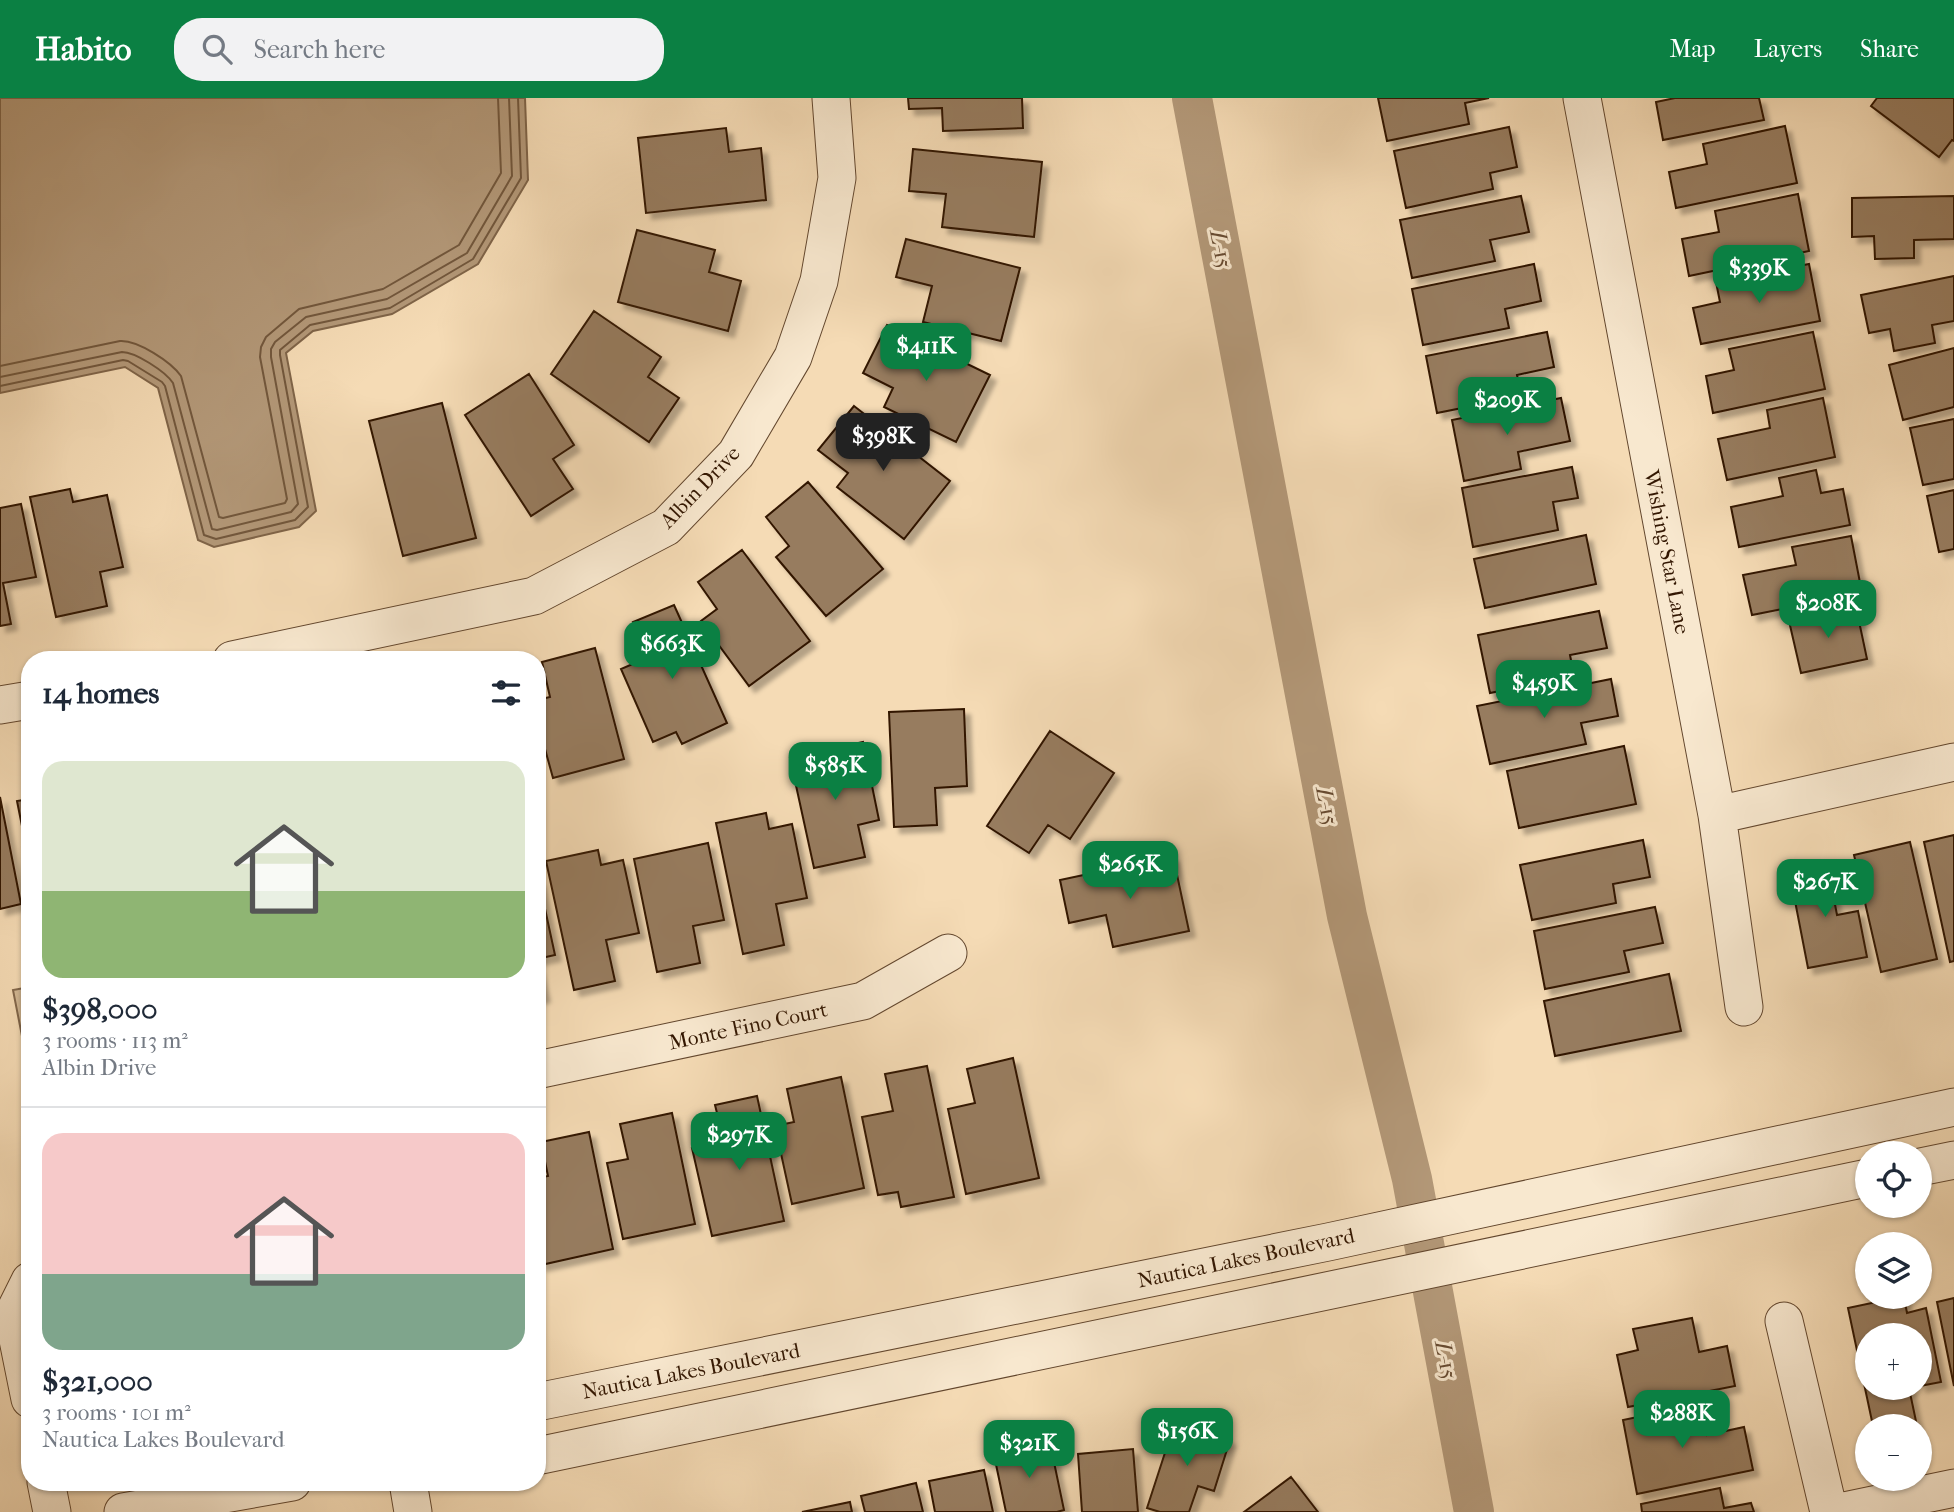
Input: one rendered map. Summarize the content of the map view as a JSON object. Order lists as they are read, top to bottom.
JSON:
{
  "streets": {
    "street": [
      "Albin Drive",
      "Wishing Star Lane",
      "Monte Fino Court",
      "Nautica Lakes Boulevard"
    ]
  },
  "water": ["L-15"],
  "page": {
    "header": "Habito",
    "search": "Search here",
    "nav": ["Map", "Layers", "Share"],
    "price": [
      "$339K",
      "$411K",
      "$209K",
      "$398K",
      "$208K",
      "$663K",
      "$459K",
      "$585K",
      "$265K",
      "$267K",
      "$297K",
      "$288K",
      "$156K",
      "$321K"
    ],
    "heading": "14 homes",
    "list": [
      {
        "name": "$398,000",
        "note": "3 rooms · 113 m² · Albin Drive"
      },
      {
        "name": "$321,000",
        "note": "3 rooms · 101 m² · Nautica Lakes Boulevard"
      }
    ],
    "map_buttons": ["+", "−"]
  }
}
